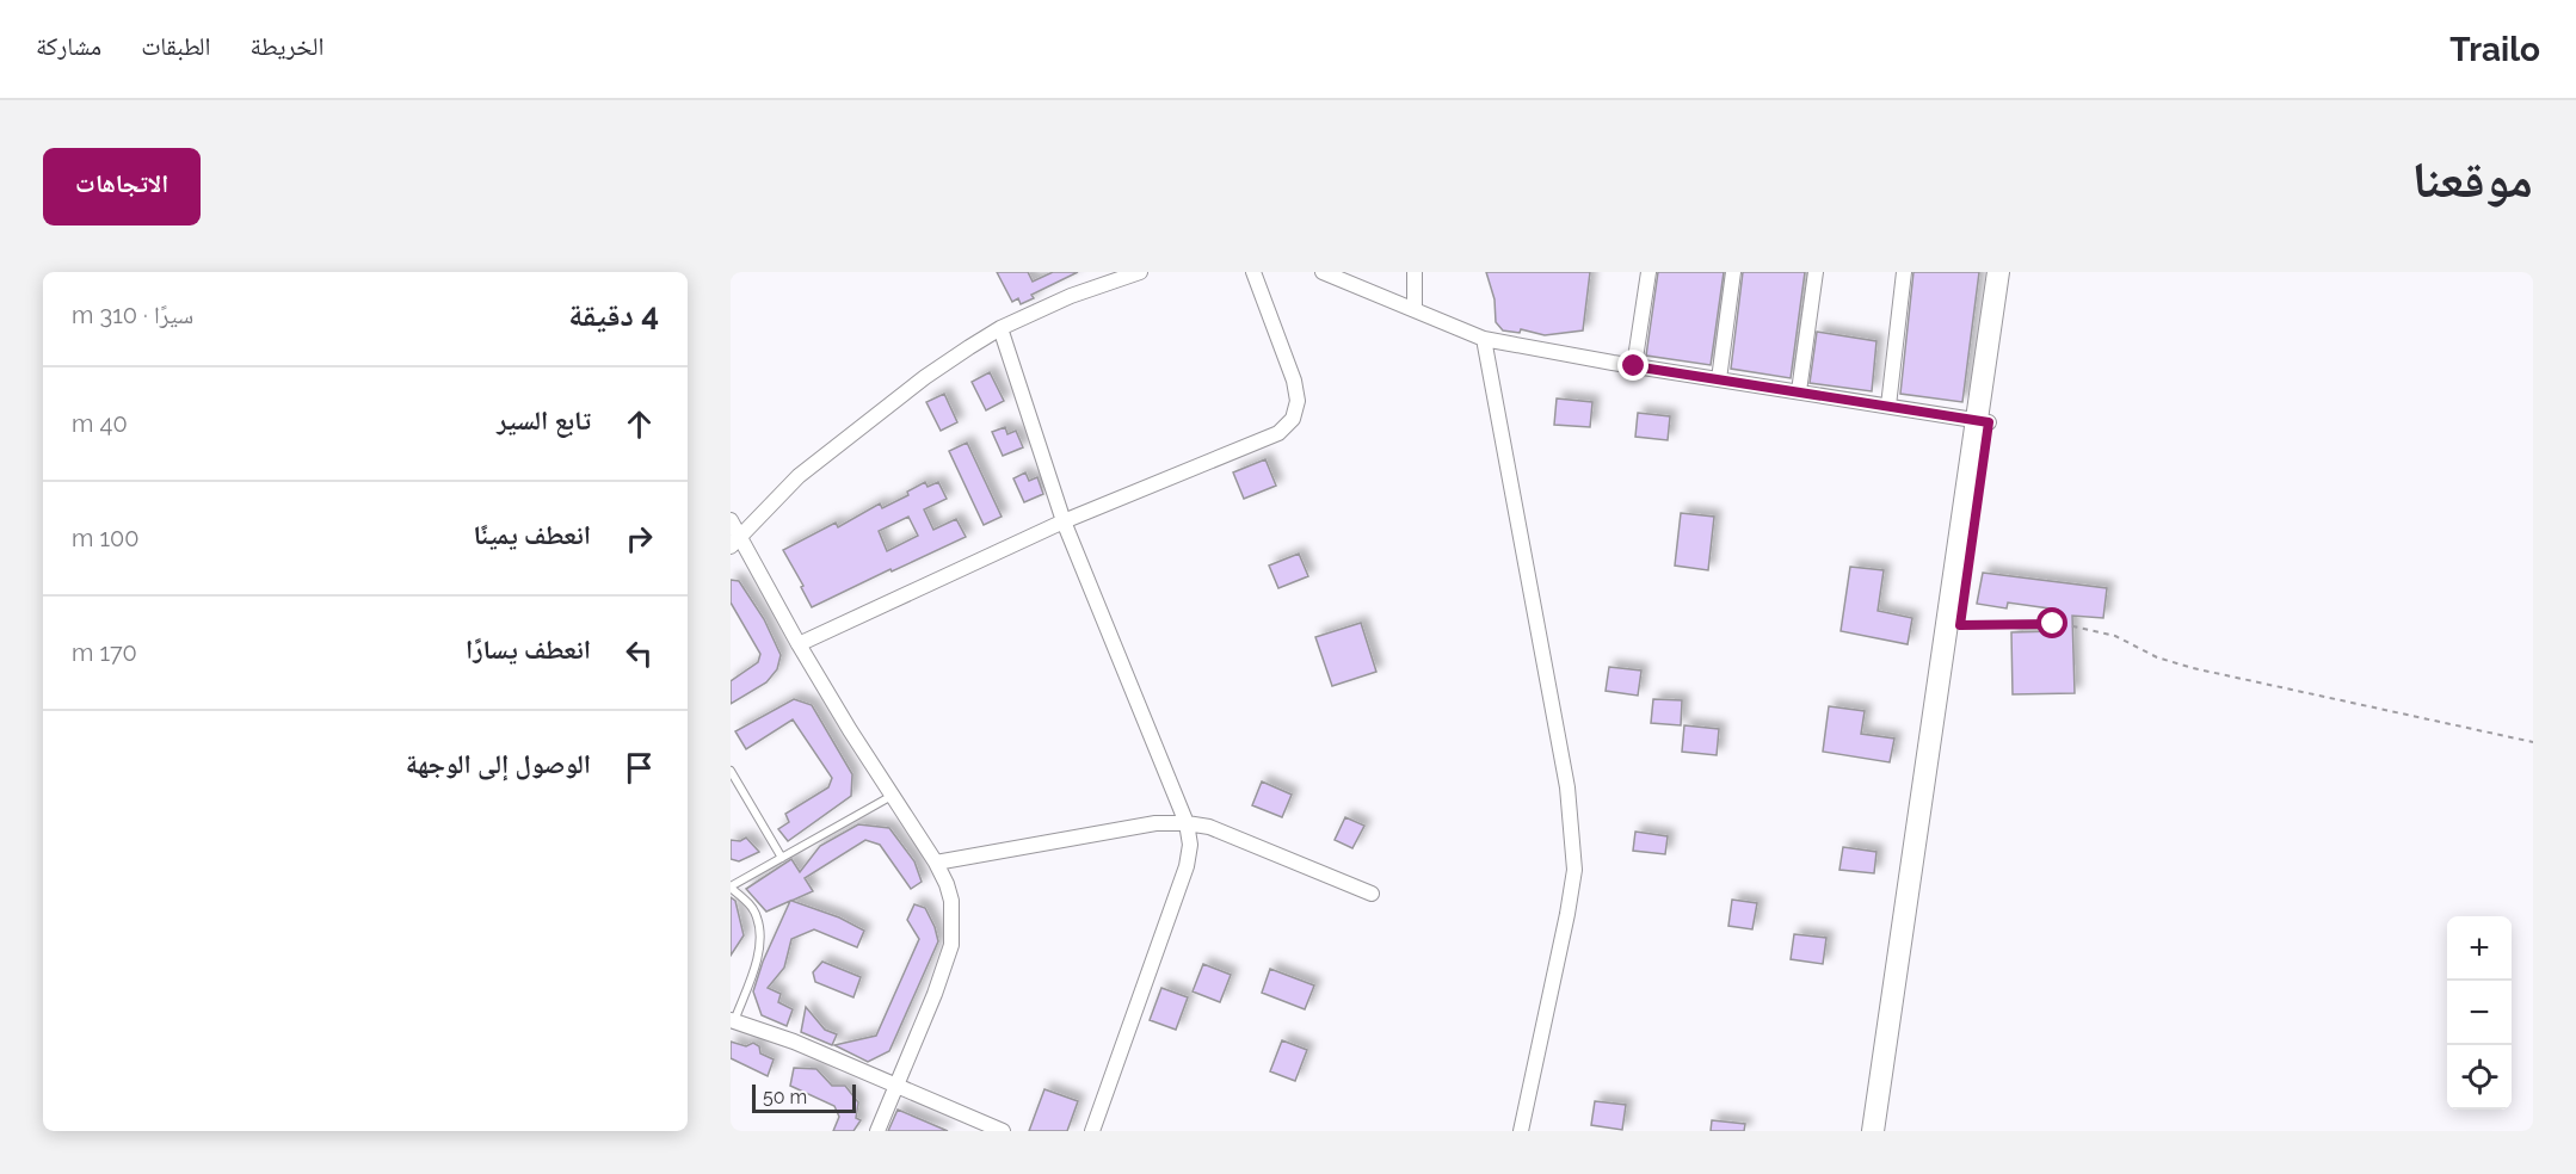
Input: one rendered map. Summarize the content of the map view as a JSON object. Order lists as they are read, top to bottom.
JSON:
{
  "scale_bar": "50 m",
  "page": {
    "header": "Trailo",
    "nav": ["الخريطة", "الطبقات", "مشاركة"],
    "title": "موقعنا",
    "buttons": "الاتجاهات",
    "heading": ["4 دقيقة", "سيرًا · 310 m"],
    "list": [
      ["تابع السير", "40 m"],
      ["انعطف يمينًا", "100 m"],
      ["انعطف يسارًا", "170 m"],
      "الوصول إلى الوجهة"
    ],
    "map_buttons": ["+", "−"],
    "scale": "50 m"
  }
}
